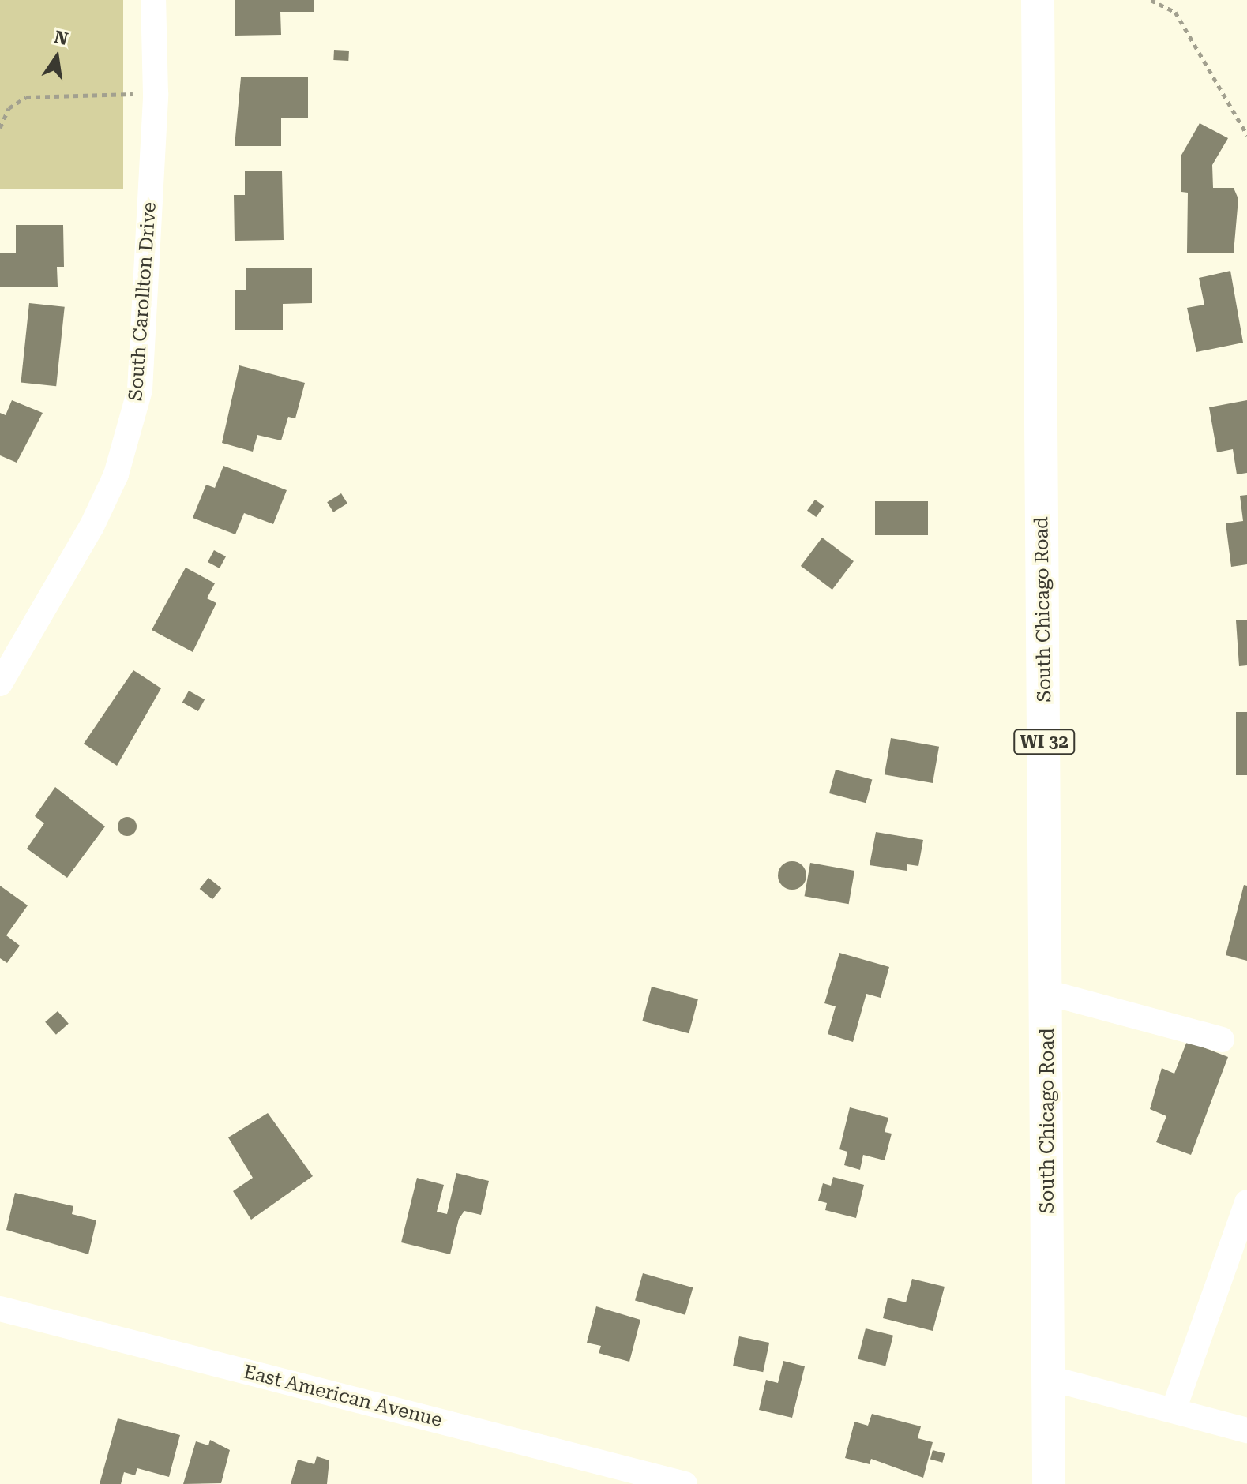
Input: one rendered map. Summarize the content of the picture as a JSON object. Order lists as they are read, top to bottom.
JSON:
{
  "streets": {
    "main road": ["South Chicago Road", "WI 32"],
    "street": ["South Carollton Drive", "East American Avenue"]
  },
  "north": "top"
}
